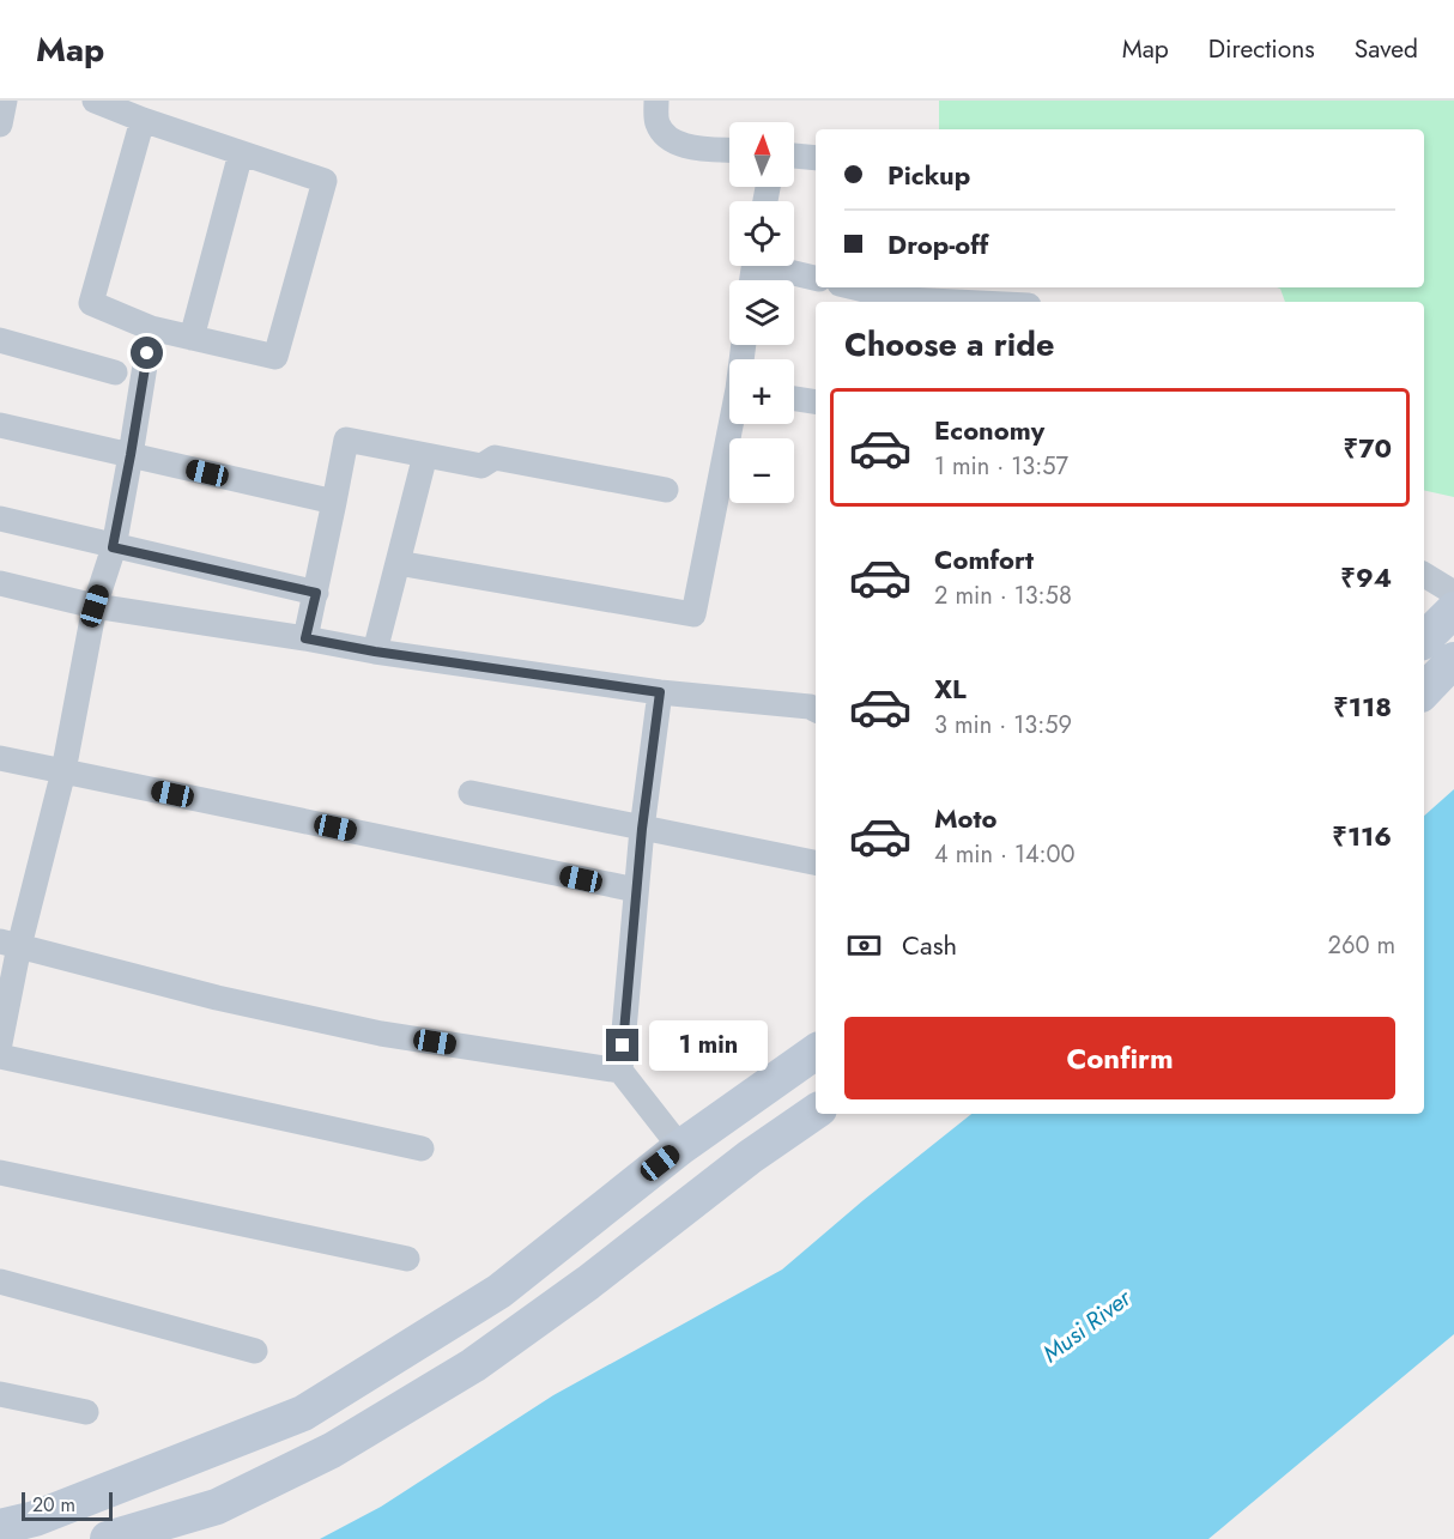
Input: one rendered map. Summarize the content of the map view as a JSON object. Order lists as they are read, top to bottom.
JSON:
{
  "water": ["Musi River"],
  "scale_bar": "20 m",
  "north": "top",
  "page": {
    "header": "Map",
    "nav": ["Map", "Directions", "Saved"],
    "map_buttons": ["+", "−"],
    "banner": ["Pickup", "Drop-off"],
    "heading": "Choose a ride",
    "list": [
      {
        "name": "Economy",
        "note": "1 min · 13:57",
        "value": "₹70"
      },
      {
        "name": "Comfort",
        "note": "2 min · 13:58",
        "value": "₹94"
      },
      {
        "name": "XL",
        "note": "3 min · 13:59",
        "value": "₹118"
      },
      {
        "name": "Moto",
        "note": "4 min · 14:00",
        "value": "₹116"
      }
    ],
    "pay": ["Cash", "260 m"],
    "buttons": "Confirm",
    "bubble": "1 min",
    "scale": "20 m"
  }
}
